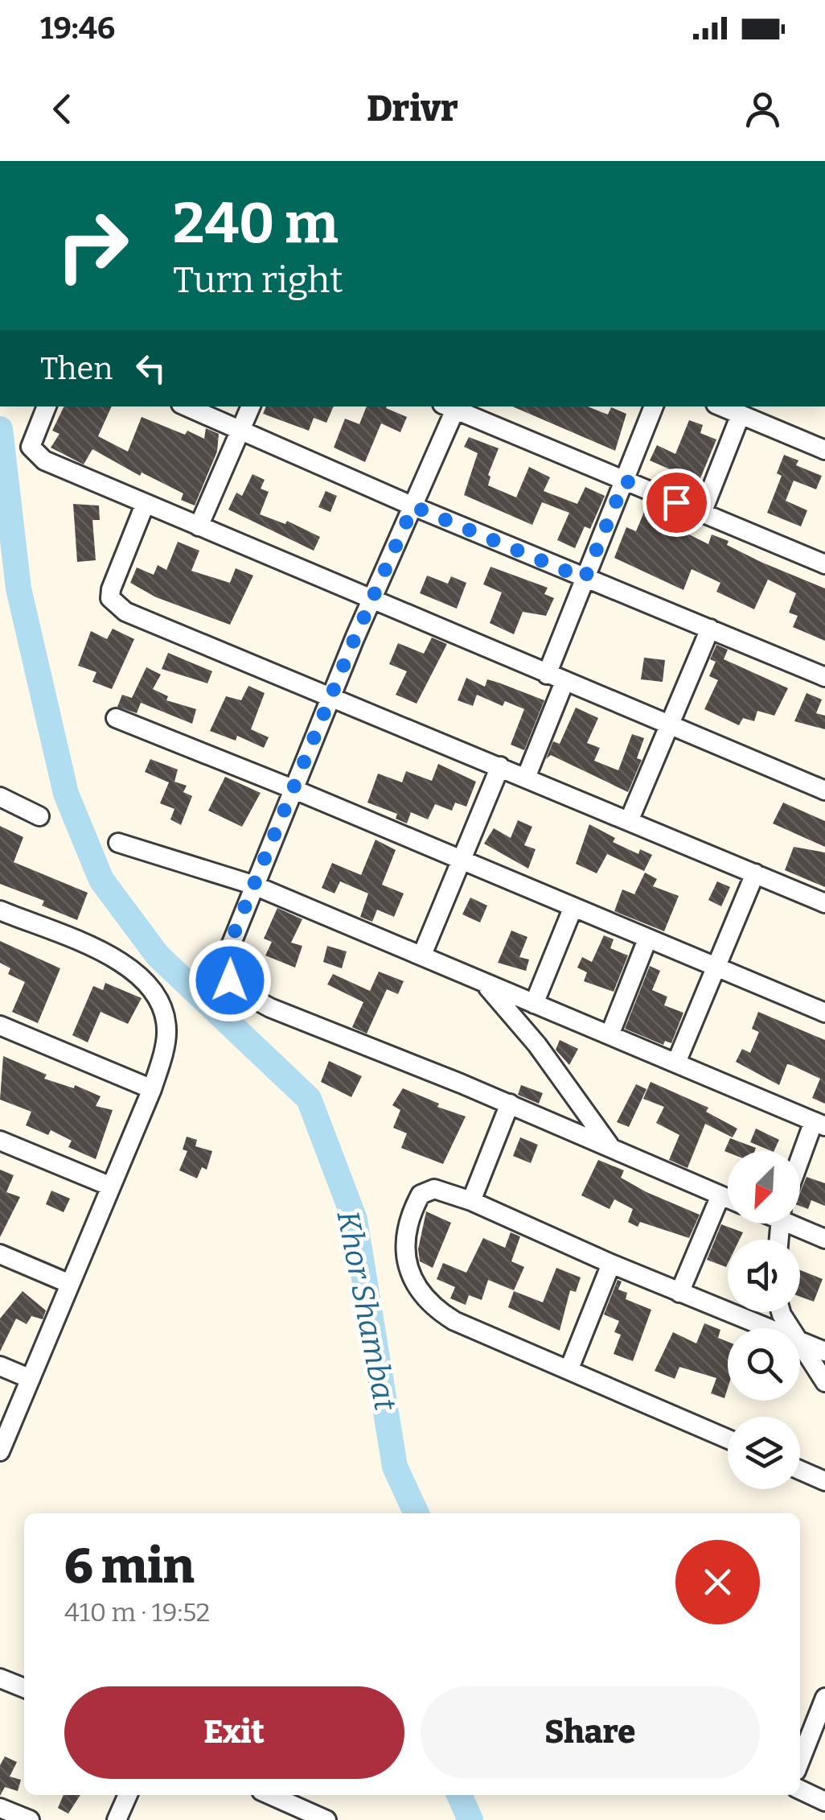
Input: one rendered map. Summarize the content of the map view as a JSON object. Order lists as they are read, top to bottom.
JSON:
{
  "water": ["Khor Shambat"],
  "north": "bottom left",
  "page": {
    "status": "19:46",
    "header": "Drivr",
    "turn": ["240 m", "Turn right"],
    "then": "Then",
    "heading": ["6 min", "410 m · 19:52"],
    "buttons": ["Exit", "Share"]
  }
}
